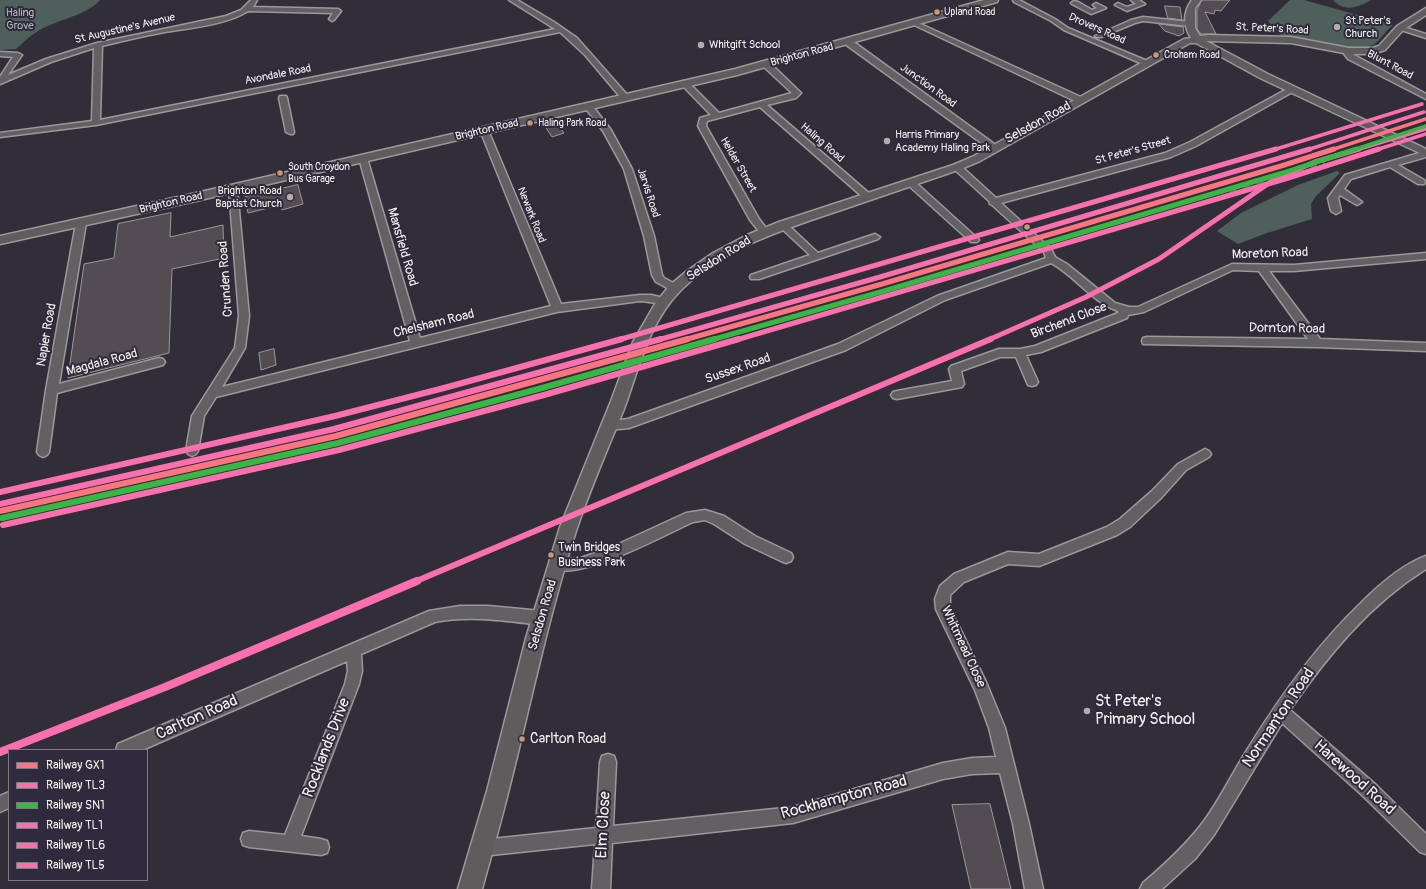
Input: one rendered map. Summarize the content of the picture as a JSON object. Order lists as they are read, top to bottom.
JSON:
{
  "streets": {
    "main road": ["St. Peter's Road", "Brighton Road", "Selsdon Road"],
    "street": [
      "St Augustine's Avenue",
      "Drovers Road",
      "Blunt Road",
      "Avondale Road",
      "Junction Road",
      "Haling Road",
      "St Peter's Street",
      "Helder Street",
      "Jarvis Road",
      "Newark Road",
      "Mansfield Road",
      "Moreton Road",
      "Crunden Road",
      "Birchend Close",
      "Chelsham Road",
      "Dornton Road",
      "Napier Road",
      "Magdala Road",
      "Sussex Road",
      "Whitmead Close",
      "Carlton Road",
      "Normanton Road",
      "Rocklands Drive",
      "Harewood Road",
      "Rockhampton Road",
      "Elm Close"
    ]
  },
  "crossings": [
    ["Drovers Road", "Selsdon Road"],
    ["St. Peter's Road", "Blunt Road"],
    ["St. Peter's Road", "Selsdon Road"],
    ["Brighton Road", "Junction Road"],
    ["Brighton Road", "Jarvis Road"],
    ["Brighton Road", "Newark Road"],
    ["Brighton Road", "Mansfield Road"],
    ["Brighton Road", "Crunden Road"],
    ["Brighton Road", "Napier Road"],
    ["Junction Road", "Selsdon Road"],
    ["Selsdon Road", "Haling Road"],
    ["Selsdon Road", "Helder Street"],
    ["Selsdon Road", "Jarvis Road"],
    ["Selsdon Road", "Chelsham Road"],
    ["Selsdon Road", "Sussex Road"],
    ["Selsdon Road", "Carlton Road"],
    ["Selsdon Road", "Rockhampton Road"],
    ["Newark Road", "Chelsham Road"],
    ["Mansfield Road", "Chelsham Road"],
    ["Moreton Road", "Birchend Close"],
    ["Crunden Road", "Chelsham Road"],
    ["Napier Road", "Magdala Road"],
    ["Whitmead Close", "Rockhampton Road"],
    ["Carlton Road", "Rocklands Drive"],
    ["Normanton Road", "Harewood Road"],
    ["Rockhampton Road", "Elm Close"]
  ],
  "parks": ["Haling Grove"],
  "places": [
    "Upland Road",
    "St Peter's Church",
    "Whitgift School",
    "Croham Road",
    "Haling Park Road",
    "Harris Primary Academy Haling Park",
    "South Croydon Bus Garage",
    "Brighton Road Baptist Church",
    "Twin Bridges Business Park",
    "St Peter's Primary School",
    "Carlton Road"
  ],
  "lines": [
    "rail line TL5",
    "rail line TL1",
    "rail line GX1",
    "rail line SN1",
    "rail line TL3",
    "rail line TL6"
  ],
  "legend": [
    "Railway GX1",
    "Railway TL3",
    "Railway SN1",
    "Railway TL1",
    "Railway TL6",
    "Railway TL5"
  ]
}
